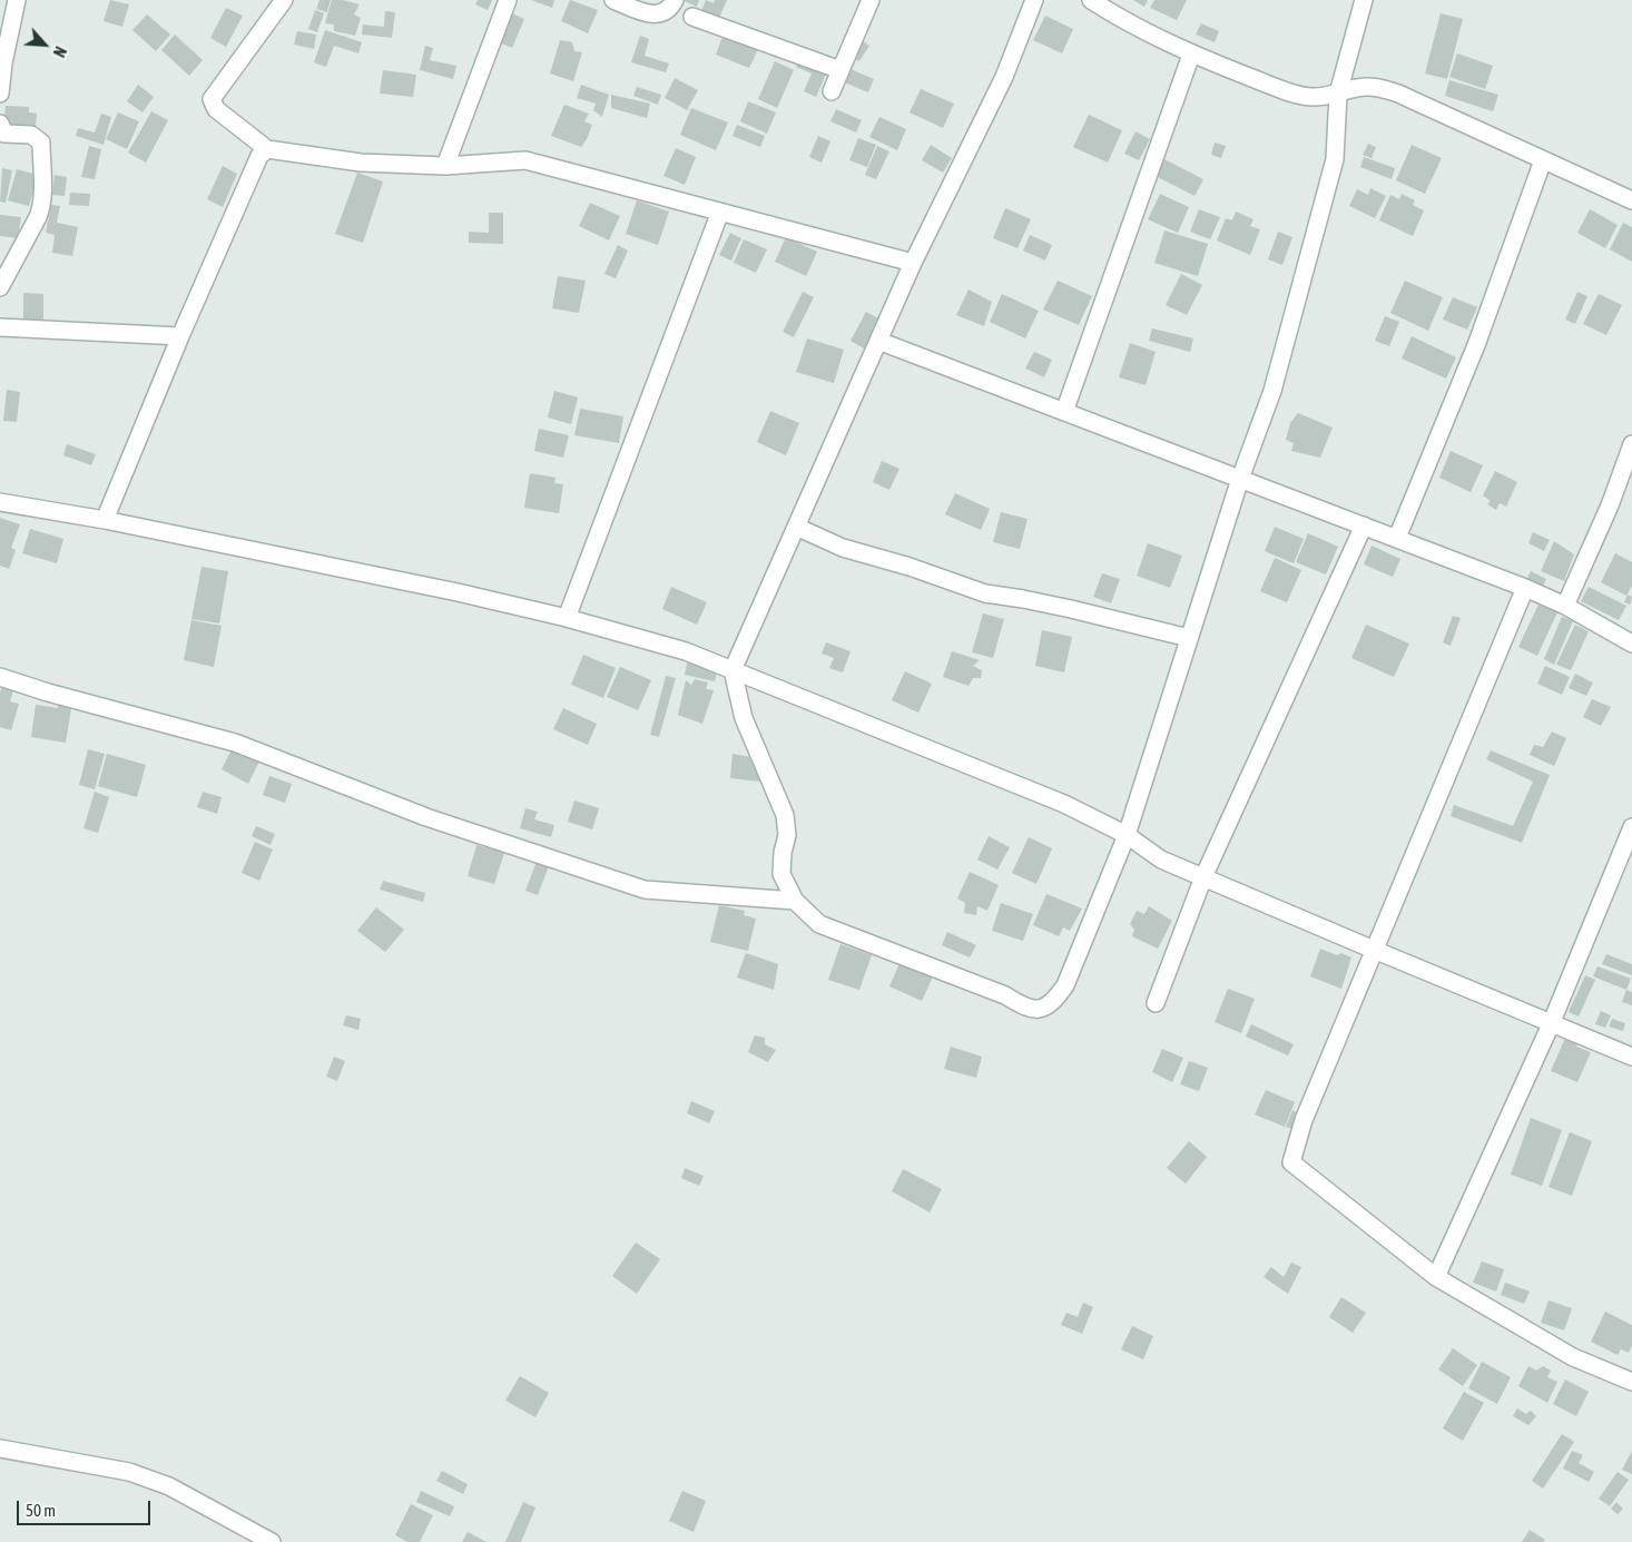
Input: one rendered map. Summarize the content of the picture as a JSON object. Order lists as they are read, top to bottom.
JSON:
{
  "scale_bar": "50 m",
  "north": "bottom right"
}
